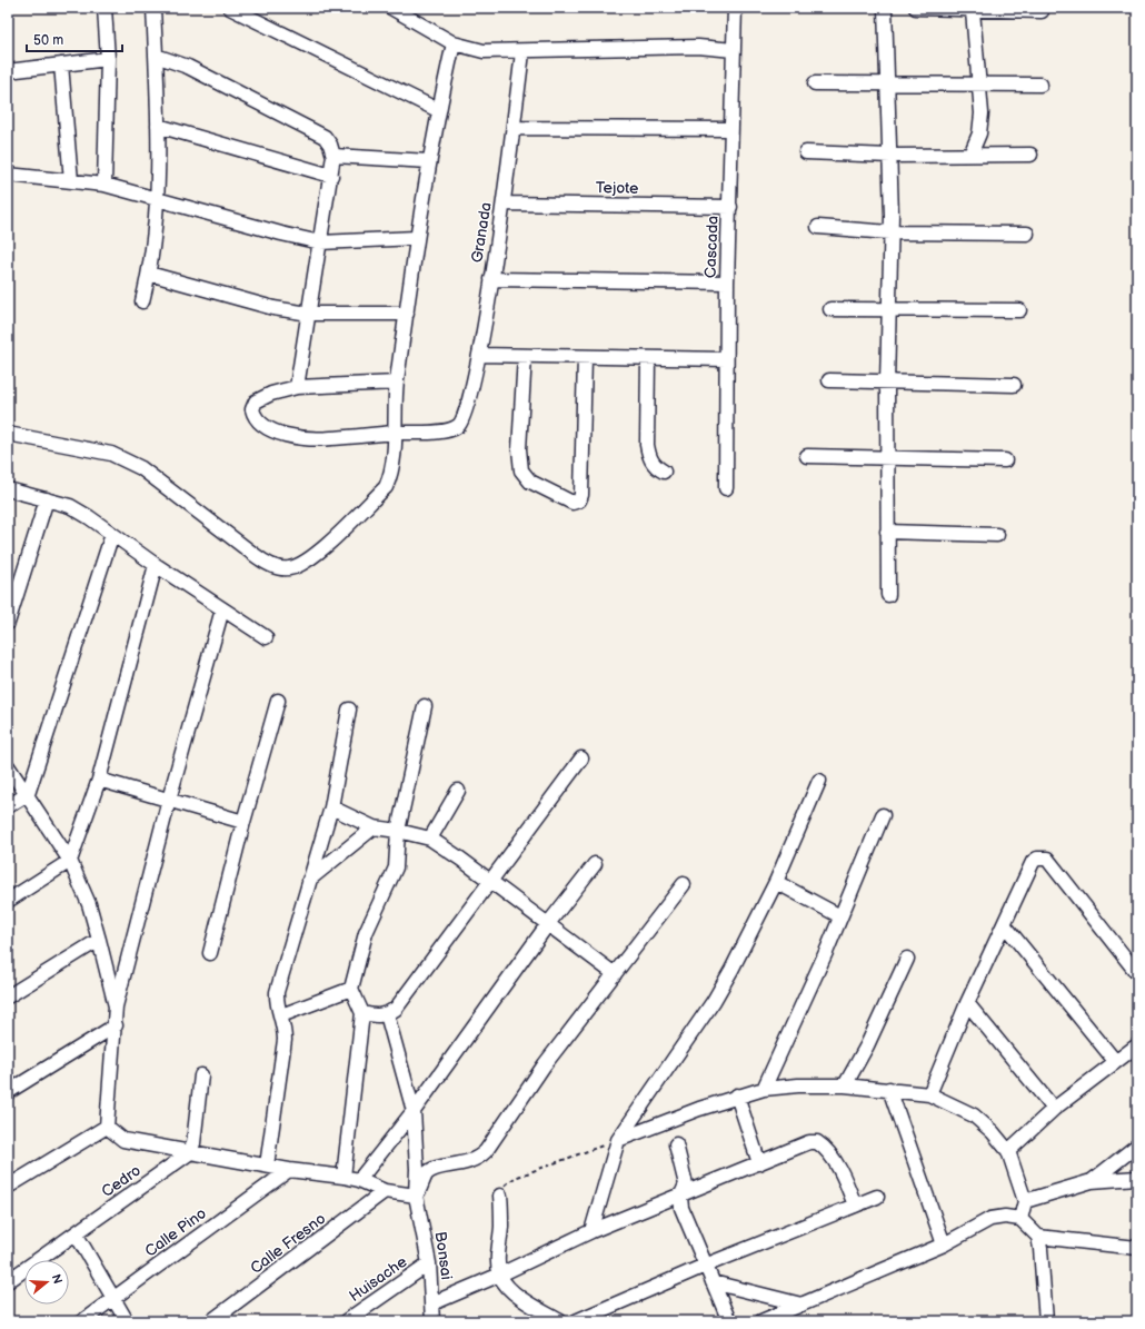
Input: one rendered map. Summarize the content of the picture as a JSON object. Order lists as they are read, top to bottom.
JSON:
{
  "streets": {
    "street": [
      "Tejote",
      "Granada",
      "Cascada",
      "Cedro",
      "Calle Pino",
      "Calle Fresno",
      "Bonsai",
      "Huisache"
    ]
  },
  "crossings": [
    ["Tejote", "Granada"],
    ["Tejote", "Cascada"],
    ["Bonsai", "Huisache"]
  ],
  "scale_bar": "50 m",
  "north": "right"
}
